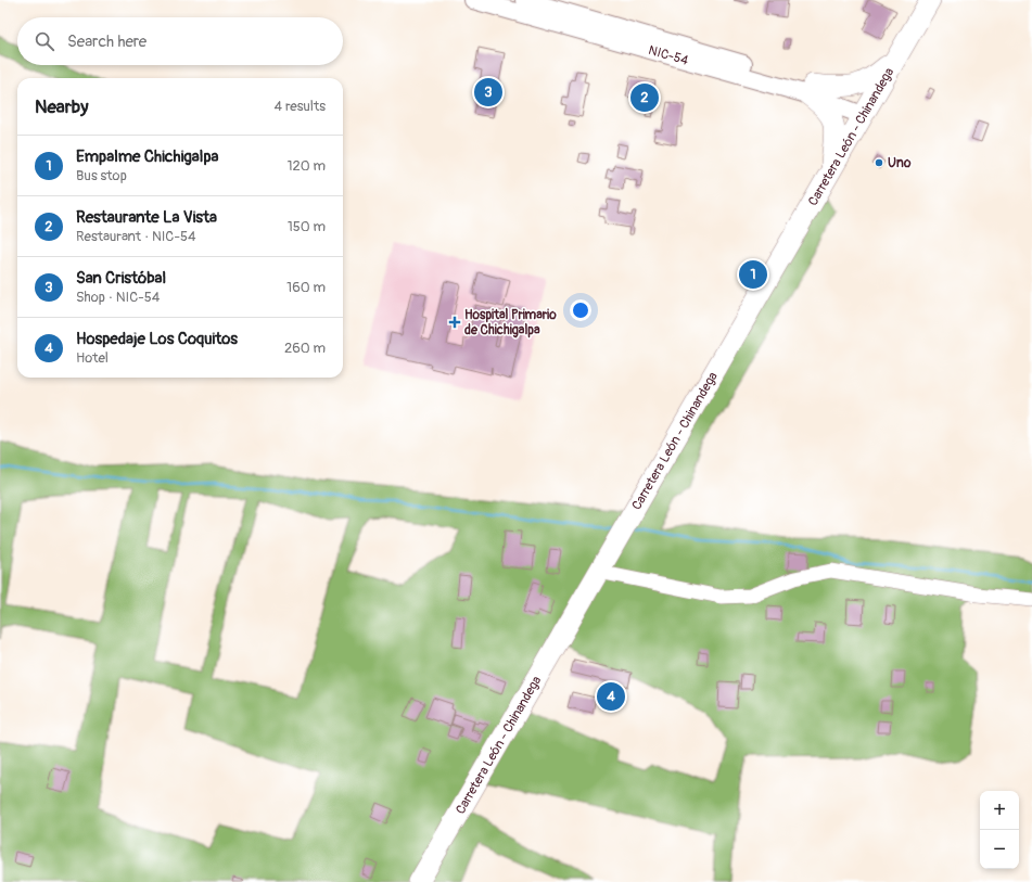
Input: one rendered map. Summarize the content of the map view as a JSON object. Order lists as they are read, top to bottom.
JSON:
{
  "streets": {
    "highway": ["Carretera León - Chinandega"],
    "main road": ["NIC-54"]
  },
  "crossings": [
    ["NIC-54", "Carretera León - Chinandega"]
  ],
  "places": {
    "other": ["Uno"],
    "health": ["Hospital Primario de Chichigalpa"]
  },
  "page": {
    "search": "Search here",
    "pins": [
      "3",
      "2",
      "1",
      "4"
    ],
    "heading": ["Nearby", "4 results"],
    "list": [
      {
        "mark": "1",
        "name": "Empalme Chichigalpa",
        "note": "Bus stop",
        "value": "120 m"
      },
      {
        "mark": "2",
        "name": "Restaurante La Vista",
        "note": "Restaurant · NIC-54",
        "value": "150 m"
      },
      {
        "mark": "3",
        "name": "San Cristóbal",
        "note": "Shop · NIC-54",
        "value": "160 m"
      },
      {
        "mark": "4",
        "name": "Hospedaje Los Coquitos",
        "note": "Hotel",
        "value": "260 m"
      }
    ],
    "map_buttons": ["+", "−"]
  }
}
